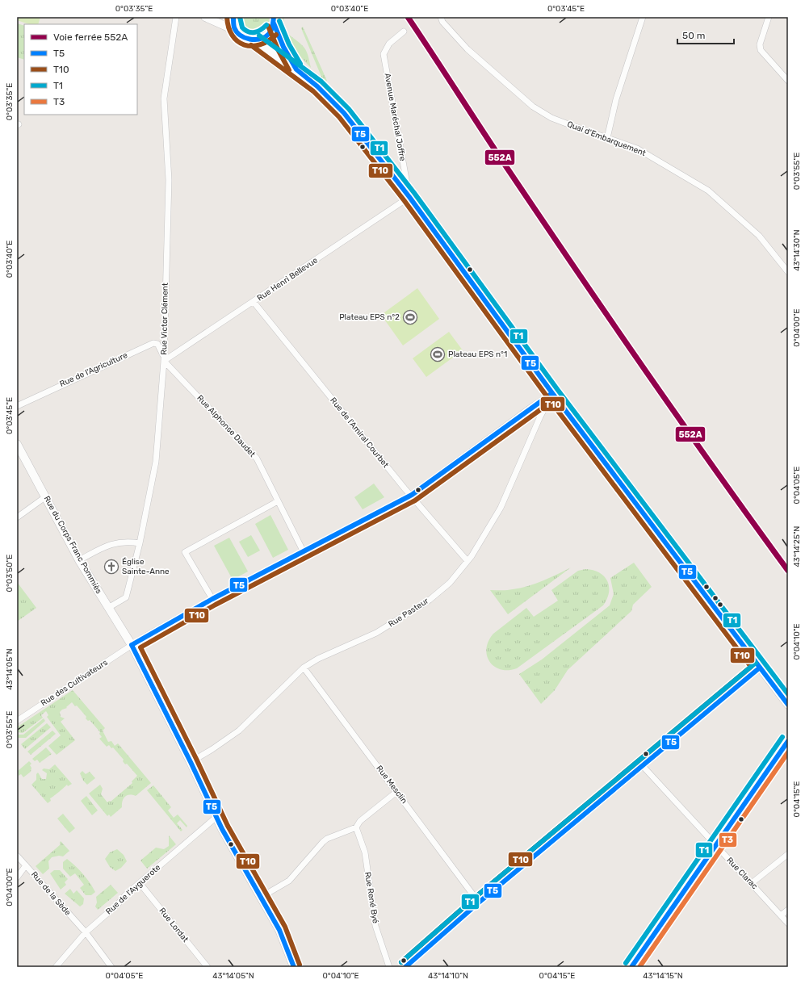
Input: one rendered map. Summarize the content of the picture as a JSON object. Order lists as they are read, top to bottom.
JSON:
{
  "streets": {
    "main road": ["Avenue Maréchal Joffre", "Rue du Corps Franc Pommiès"],
    "street": [
      "Quai d'Embarquement",
      "Rue Henri Bellevue",
      "Rue Victor Clément",
      "Rue de l'Agriculture",
      "Rue Alphonse Daudet",
      "Rue de l'Amiral Courbet",
      "Rue Pasteur",
      "Rue des Cultivateurs",
      "Rue Mesclin",
      "Rue Clarac",
      "Rue de l'Ayguerote",
      "Rue de la Sède",
      "Rue René Byé",
      "Rue Lordat"
    ]
  },
  "crossings": [
    ["Avenue Maréchal Joffre", "Rue Henri Bellevue"],
    ["Avenue Maréchal Joffre", "Rue Pasteur"],
    ["Avenue Maréchal Joffre", "Rue des Cultivateurs"],
    ["Rue Henri Bellevue", "Rue Victor Clément"],
    ["Rue Henri Bellevue", "Rue de l'Agriculture"],
    ["Rue Henri Bellevue", "Rue Alphonse Daudet"],
    ["Rue Henri Bellevue", "Rue de l'Amiral Courbet"],
    ["Rue Victor Clément", "Rue de l'Agriculture"],
    ["Rue Victor Clément", "Rue Alphonse Daudet"],
    ["Rue Victor Clément", "Rue du Corps Franc Pommiès"],
    ["Rue de l'Agriculture", "Rue Alphonse Daudet"],
    ["Rue Alphonse Daudet", "Rue des Cultivateurs"],
    ["Rue de l'Amiral Courbet", "Rue Pasteur"],
    ["Rue de l'Amiral Courbet", "Rue des Cultivateurs"],
    ["Rue du Corps Franc Pommiès", "Rue Pasteur"],
    ["Rue du Corps Franc Pommiès", "Rue des Cultivateurs"],
    ["Rue du Corps Franc Pommiès", "Rue de l'Ayguerote"],
    ["Rue Pasteur", "Rue des Cultivateurs"],
    ["Rue Pasteur", "Rue Mesclin"],
    ["Rue de l'Ayguerote", "Rue de la Sède"],
    ["Rue de l'Ayguerote", "Rue Lordat"]
  ],
  "places": {
    "sports": ["Plateau EPS n°2", "Plateau EPS n°1"],
    "church": ["Église Sainte-Anne"]
  },
  "lines": [
    "rail line 552A",
    "transit line T5",
    "transit line T10",
    "transit line T1",
    "transit line T3"
  ],
  "legend": [
    "Voie ferrée 552A",
    "T5",
    "T10",
    "T1",
    "T3"
  ],
  "scale_bar": "50 m",
  "coordinates": [
    "0°03'35\"E",
    "0°03'40\"E",
    "0°03'45\"E",
    "0°03'55\"E",
    "43°14'30\"N",
    "0°04'00\"E",
    "0°04'05\"E",
    "43°14'25\"N",
    "0°03'50\"E",
    "0°04'10\"E",
    "43°14'05\"N",
    "0°04'15\"E",
    "43°14'10\"N",
    "43°14'15\"N"
  ]
}
